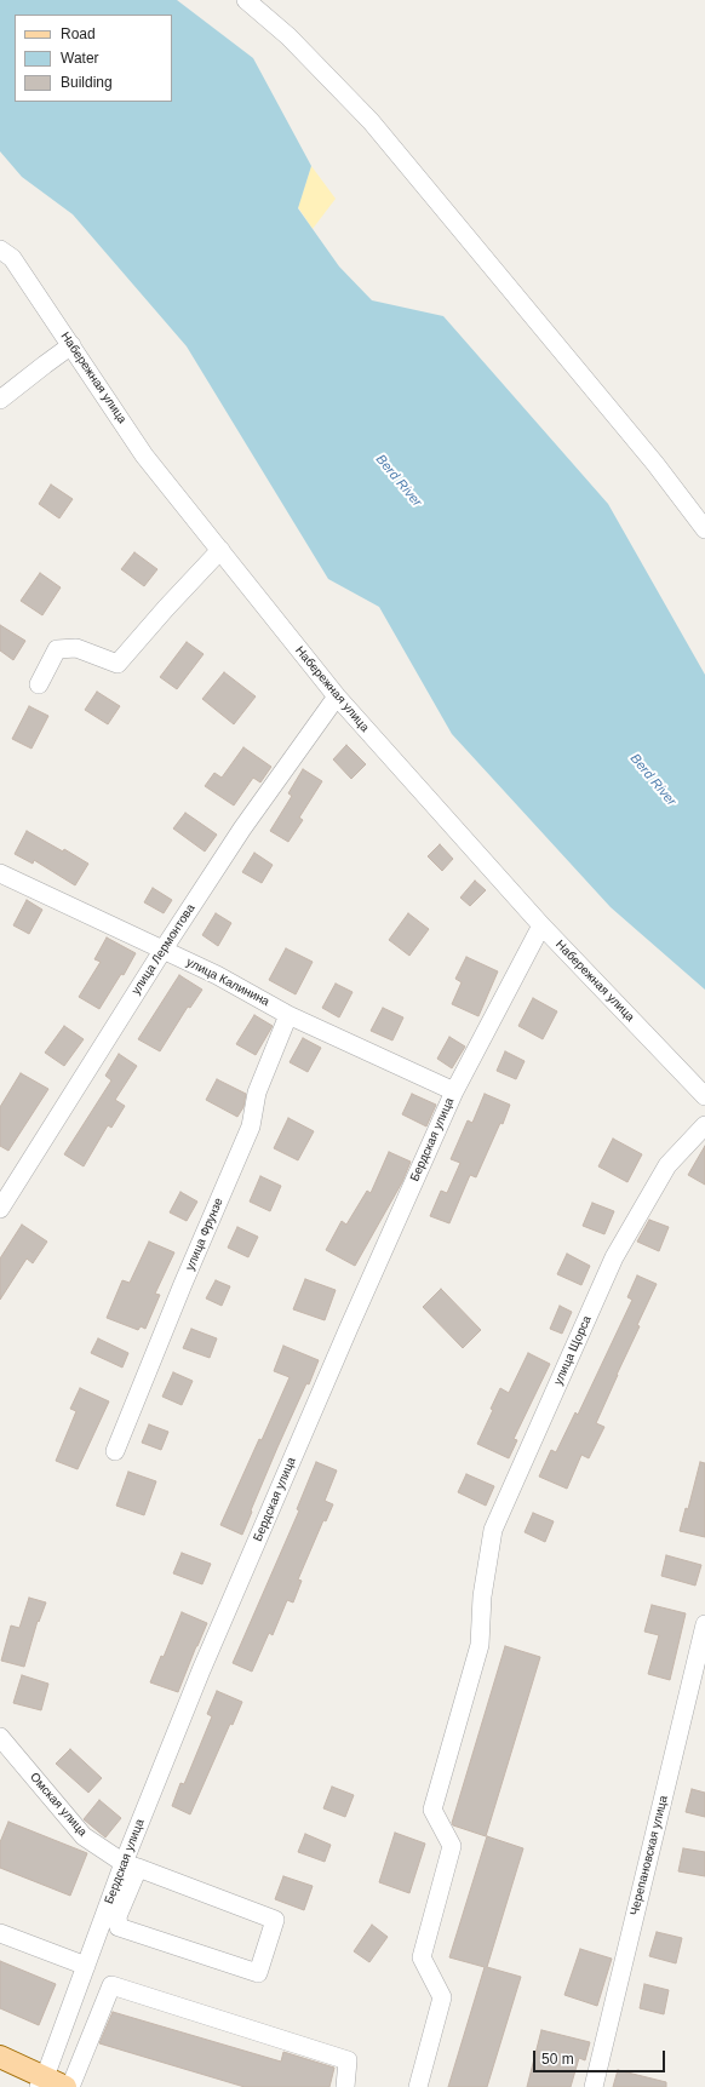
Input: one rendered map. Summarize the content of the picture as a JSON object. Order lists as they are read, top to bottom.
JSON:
{
  "streets": {
    "street": [
      "Набережная улица",
      "улица Лермонтова",
      "улица Калинина",
      "Бердская улица",
      "улица Фрунзе",
      "улица Щорса",
      "Омская улица",
      "Черепановская улица"
    ]
  },
  "crossings": [
    ["Набережная улица", "улица Лермонтова"],
    ["Набережная улица", "Бердская улица"],
    ["улица Лермонтова", "улица Калинина"],
    ["улица Калинина", "Бердская улица"],
    ["улица Калинина", "улица Фрунзе"],
    ["Бердская улица", "Омская улица"]
  ],
  "water": ["Berd River"],
  "legend": ["Road", "Water", "Building"],
  "scale_bar": "50 m"
}
